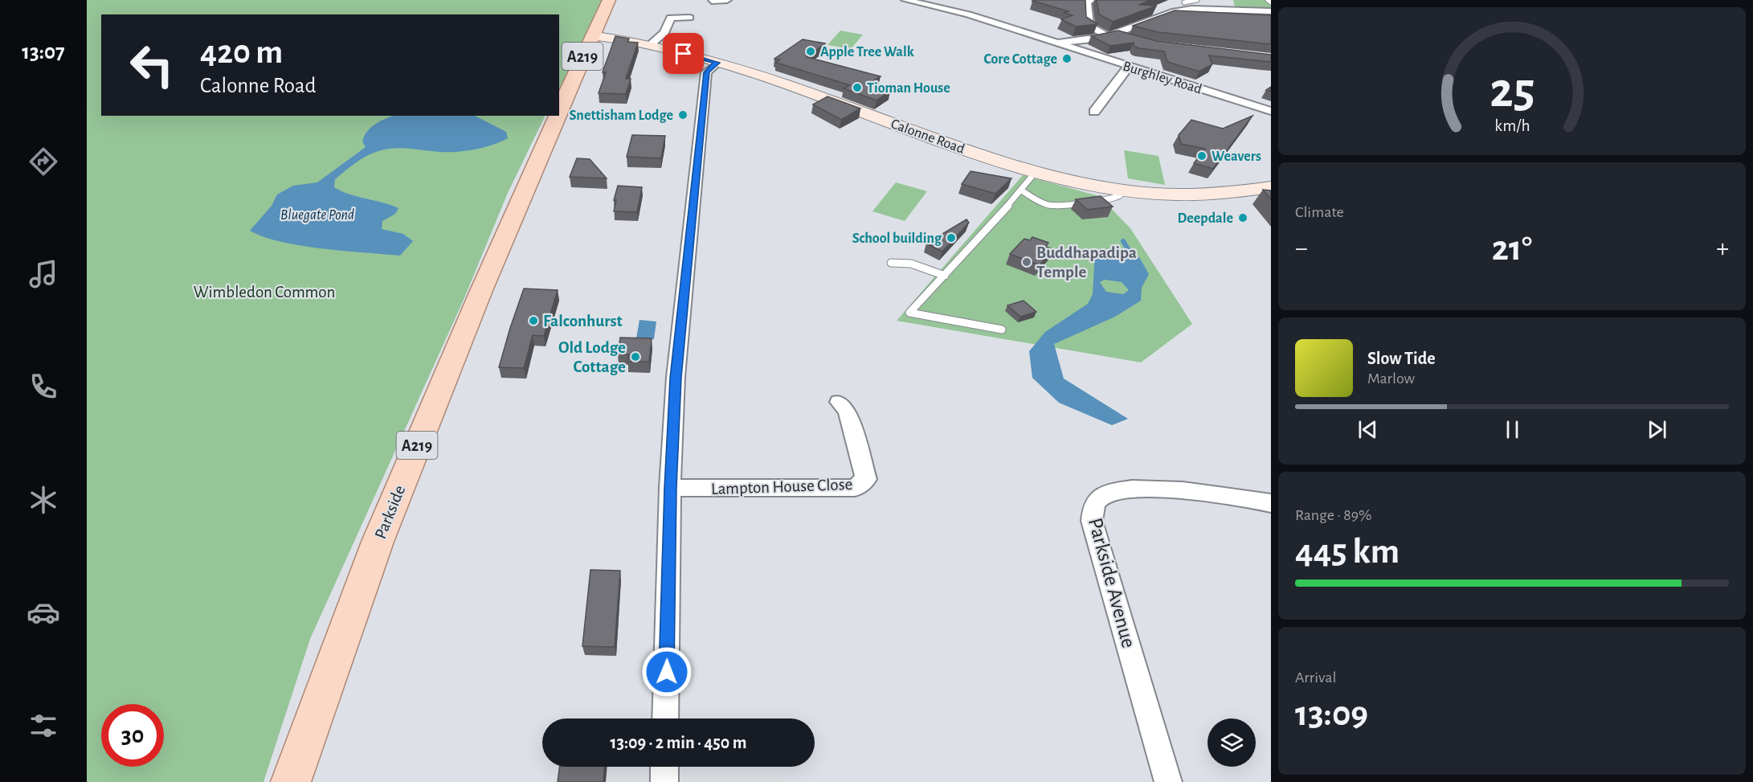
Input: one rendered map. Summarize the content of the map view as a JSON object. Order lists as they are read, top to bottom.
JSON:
{
  "streets": {
    "main road": ["A219", "Parkside"],
    "street": [
      "Burghley Road",
      "Calonne Road",
      "Lampton House Close",
      "Parkside Avenue"
    ]
  },
  "crossings": [
    ["Calonne Road", "Parkside"]
  ],
  "water": ["Bluegate Pond"],
  "parks": ["Wimbledon Common"],
  "places": [
    "Apple Tree Walk",
    "Core Cottage",
    "Tioman House",
    "Snettisham Lodge",
    "Weavers",
    "Deepdale",
    "School building",
    "Buddhapadipa Temple",
    "Falconhurst",
    "Old Lodge Cottage"
  ],
  "page": {
    "tabs": "13:07",
    "turn": ["420 m", "Calonne Road"],
    "tile": [
      "Climate",
      ["Range · 89%", "445 km"],
      ["Arrival", "13:09"]
    ],
    "heat": ["−", "21°", "+"],
    "song": ["Slow Tide", "Marlow"],
    "limit": "30",
    "trip": "13:09 · 2 min · 450 m",
    "gauge": ["25", "km/h"]
  }
}
